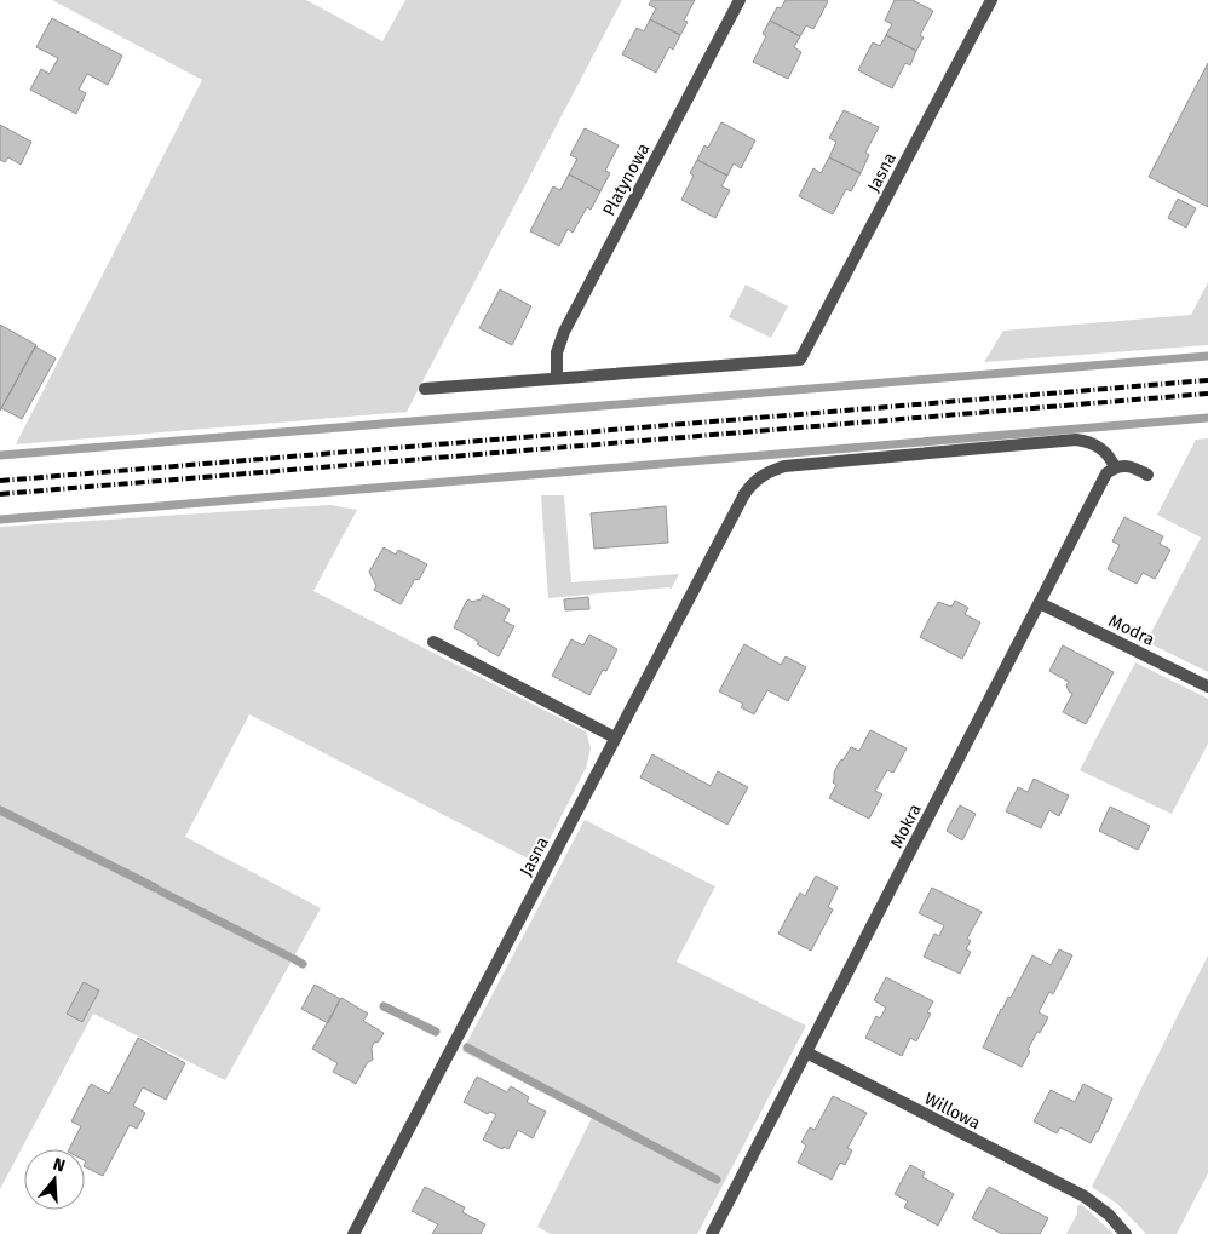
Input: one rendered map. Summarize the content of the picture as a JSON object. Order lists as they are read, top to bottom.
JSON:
{
  "streets": {
    "street": [
      "Jasna",
      "Platynowa",
      "Modra",
      "Mokra",
      "Willowa"
    ]
  },
  "crossings": [
    ["Jasna", "Platynowa"],
    ["Jasna", "Mokra"],
    ["Modra", "Mokra"],
    ["Mokra", "Willowa"]
  ],
  "north": "top"
}
